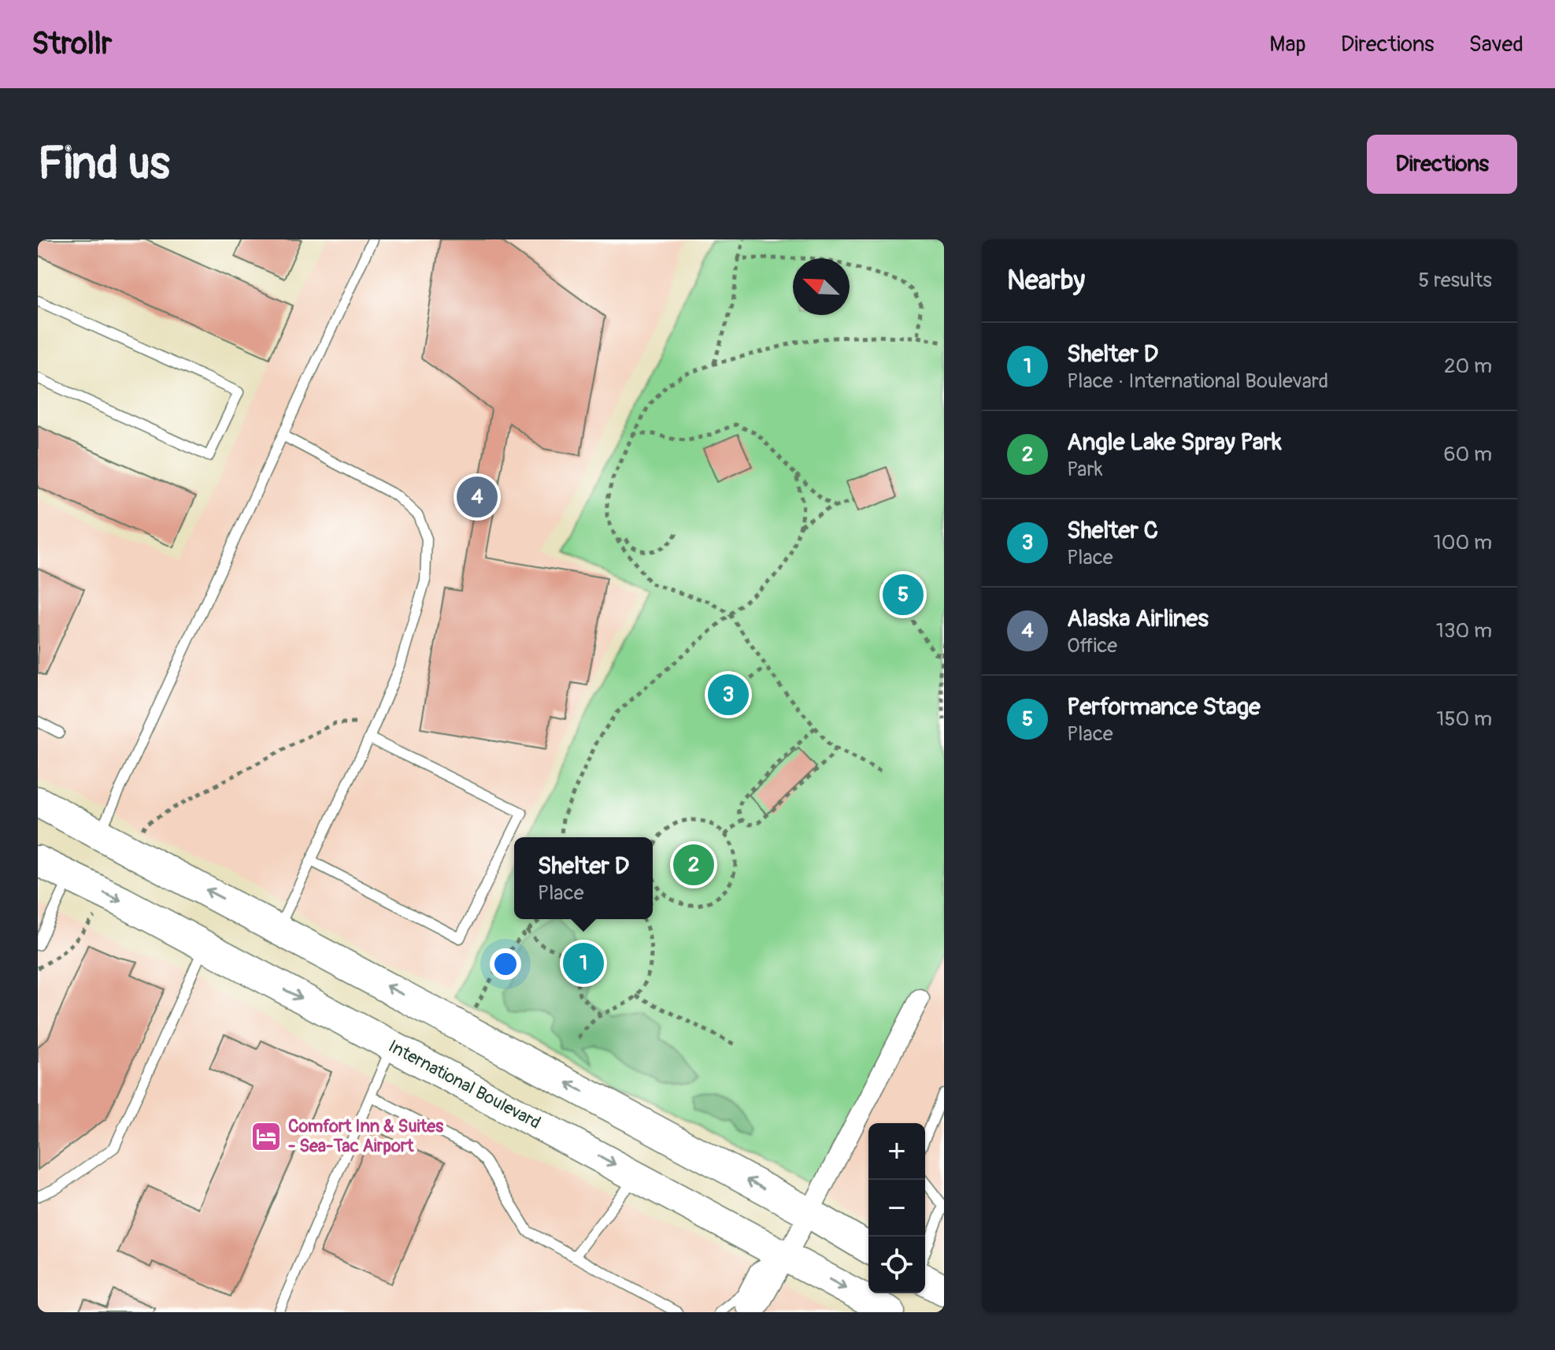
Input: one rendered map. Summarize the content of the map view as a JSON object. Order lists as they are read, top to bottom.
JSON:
{
  "streets": {
    "main road": ["International Boulevard"]
  },
  "places": {
    "hotel": ["Comfort Inn & Suites - Sea-Tac Airport"]
  },
  "north": "top left",
  "page": {
    "header": "Strollr",
    "nav": ["Map", "Directions", "Saved"],
    "buttons": "Directions",
    "title": "Find us",
    "heading": ["Nearby", "5 results"],
    "list": [
      {
        "mark": "1",
        "name": "Shelter D",
        "note": "Place · International Boulevard",
        "value": "20 m"
      },
      {
        "mark": "2",
        "name": "Angle Lake Spray Park",
        "note": "Park",
        "value": "60 m"
      },
      {
        "mark": "3",
        "name": "Shelter C",
        "note": "Place",
        "value": "100 m"
      },
      {
        "mark": "4",
        "name": "Alaska Airlines",
        "note": "Office",
        "value": "130 m"
      },
      {
        "mark": "5",
        "name": "Performance Stage",
        "note": "Place",
        "value": "150 m"
      }
    ],
    "pins": [
      "4",
      "5",
      "3",
      "2",
      "1"
    ],
    "popup": ["Shelter D", "Place"],
    "map_buttons": ["+", "−"]
  }
}
